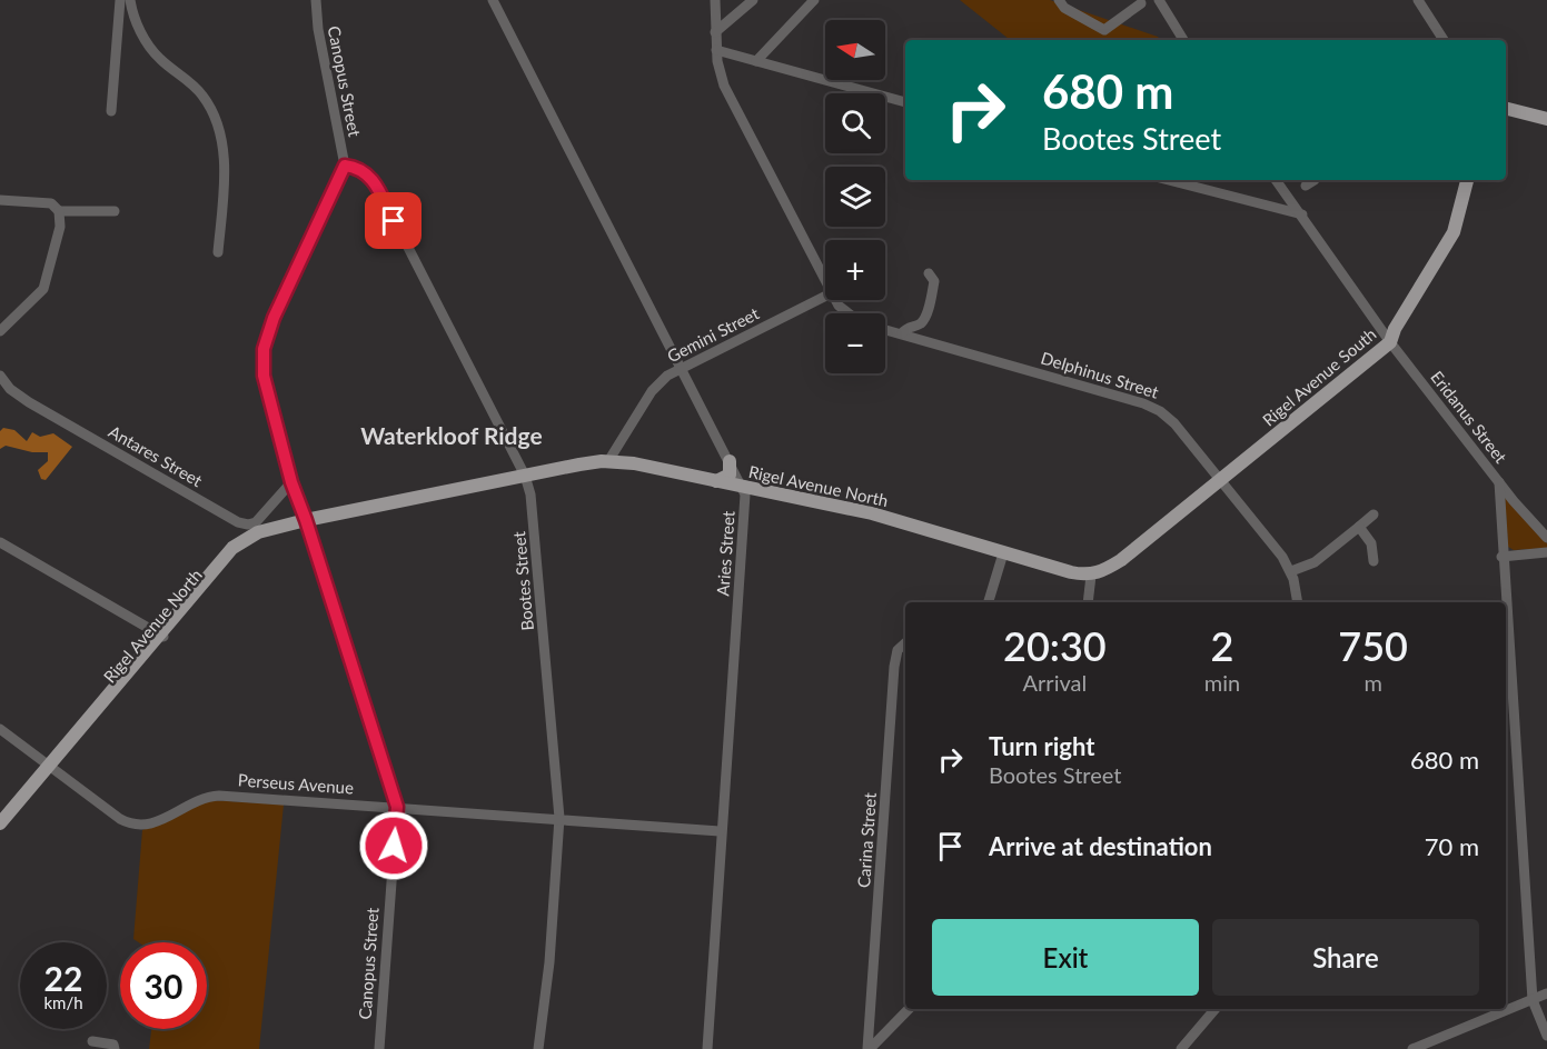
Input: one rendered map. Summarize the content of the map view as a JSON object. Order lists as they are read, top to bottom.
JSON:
{
  "streets": {
    "main road": ["Rigel Avenue South", "Rigel Avenue North"],
    "street": [
      "Canopus Street",
      "Gemini Street",
      "Delphinus Street",
      "Eridanus Street",
      "Antares Street",
      "Aries Street",
      "Bootes Street",
      "Perseus Avenue",
      "Carina Street"
    ]
  },
  "crossings": [
    ["Canopus Street", "Antares Street"],
    ["Canopus Street", "Rigel Avenue North"],
    ["Canopus Street", "Bootes Street"],
    ["Canopus Street", "Perseus Avenue"],
    ["Gemini Street", "Rigel Avenue North"],
    ["Gemini Street", "Aries Street"],
    ["Delphinus Street", "Rigel Avenue South"],
    ["Rigel Avenue South", "Eridanus Street"],
    ["Rigel Avenue North", "Aries Street"],
    ["Rigel Avenue North", "Bootes Street"],
    ["Rigel Avenue North", "Perseus Avenue"],
    ["Aries Street", "Perseus Avenue"],
    ["Bootes Street", "Perseus Avenue"]
  ],
  "districts": ["Waterkloof Ridge"],
  "north": "left",
  "page": {
    "map_buttons": ["+", "−"],
    "turn": ["680 m", "Bootes Street"],
    "eta": [
      "20:30",
      "Arrival",
      "2",
      "min",
      "750",
      "m"
    ],
    "list": [
      {
        "name": "Turn right",
        "note": "Bootes Street",
        "value": "680 m"
      },
      {
        "name": "Arrive at destination",
        "value": "70 m"
      }
    ],
    "buttons": ["Exit", "Share"],
    "speed": "22 km/h",
    "limit": "30"
  }
}
